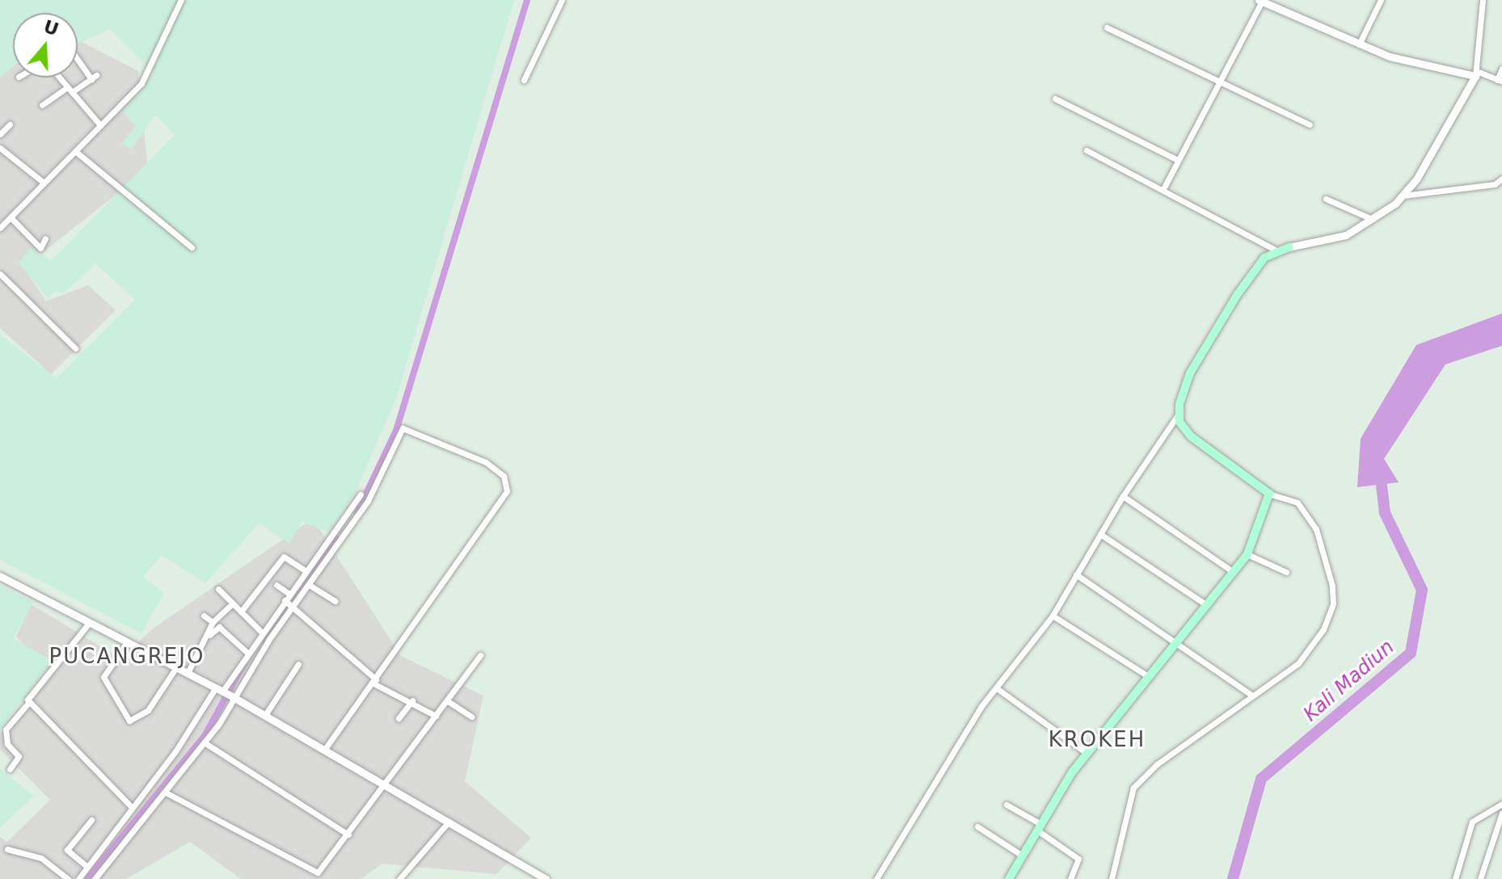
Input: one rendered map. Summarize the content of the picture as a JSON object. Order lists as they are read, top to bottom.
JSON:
{
  "districts": ["PUCANGREJO", "KROKEH"],
  "water": ["Kali Madiun"],
  "north": "top"
}
